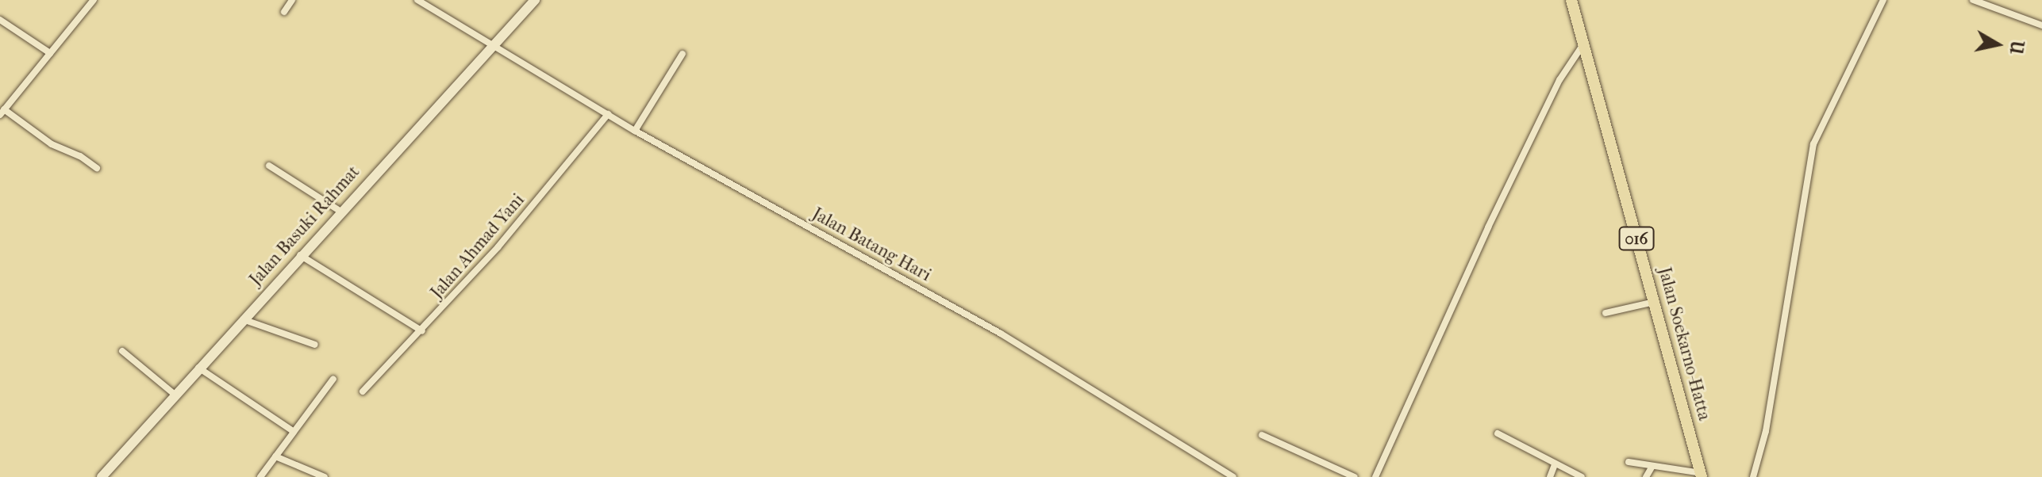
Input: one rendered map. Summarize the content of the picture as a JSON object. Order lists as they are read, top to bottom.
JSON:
{
  "streets": {
    "main road": ["Jalan Basuki Rahmat", "016", "Jalan Soekarno-Hatta"],
    "street": ["Jalan Batang Hari", "Jalan Ahmad Yani"]
  },
  "crossings": [
    ["Jalan Basuki Rahmat", "Jalan Batang Hari"],
    ["Jalan Batang Hari", "Jalan Ahmad Yani"]
  ],
  "north": "right"
}
